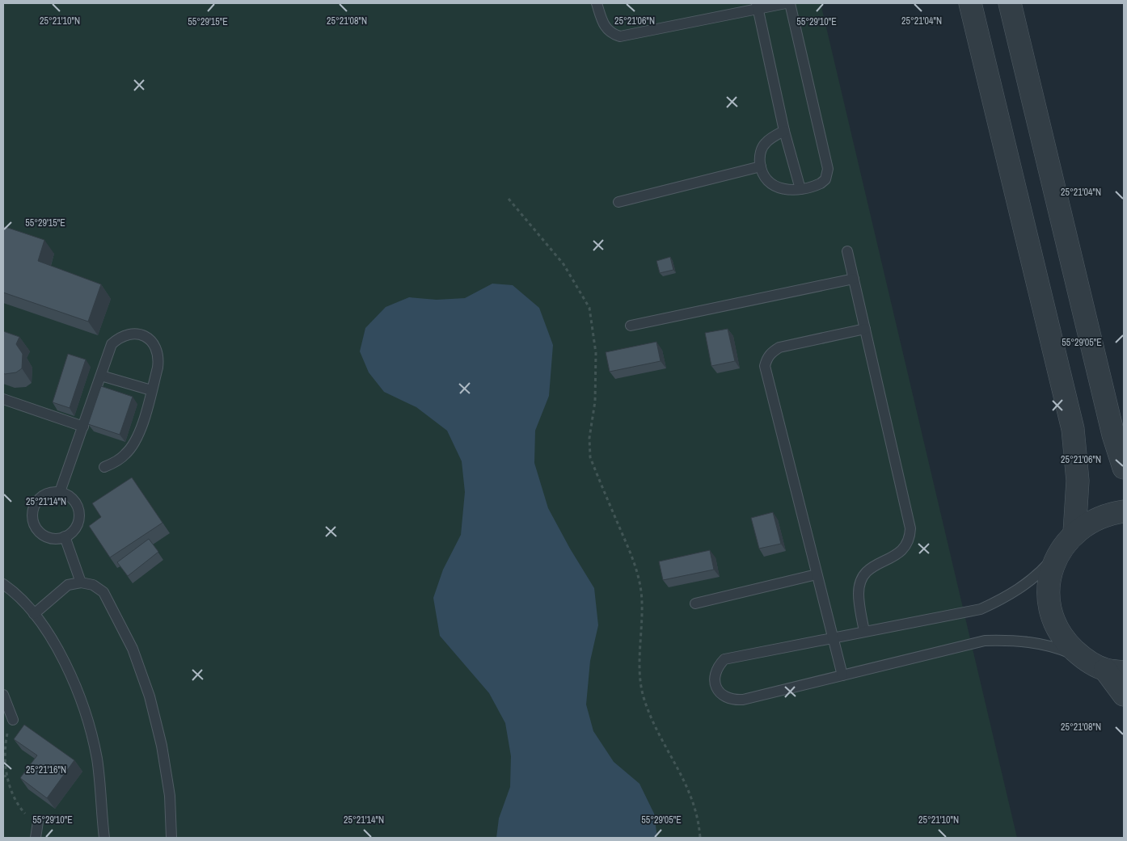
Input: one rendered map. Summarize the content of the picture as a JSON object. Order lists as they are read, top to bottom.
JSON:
{
  "coordinates": [
    "25°21'10\"N",
    "25°21'04\"N",
    "25°21'08\"N",
    "25°21'06\"N",
    "55°29'15\"E",
    "55°29'10\"E",
    "55°29'05\"E",
    "25°21'14\"N",
    "25°21'16\"N"
  ]
}
